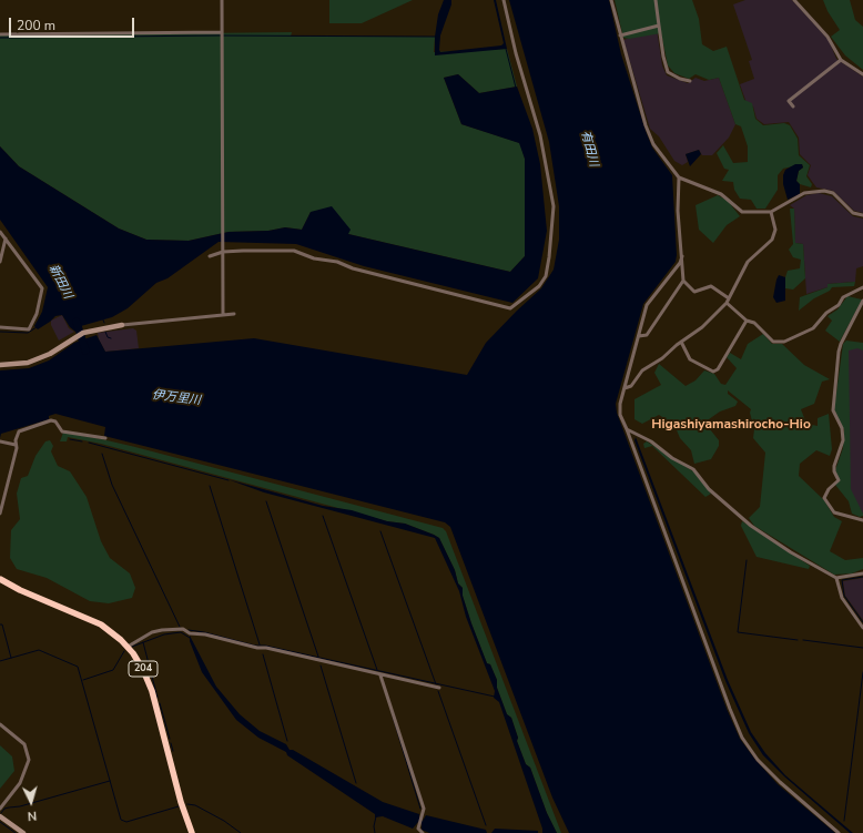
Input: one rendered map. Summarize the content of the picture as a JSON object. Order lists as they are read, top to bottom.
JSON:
{
  "streets": {
    "highway": ["204"]
  },
  "districts": ["Higashiyamashirocho-Hio"],
  "water": ["有田川", "新田川", "伊万里川"],
  "scale_bar": "200 m",
  "north": "bottom"
}
